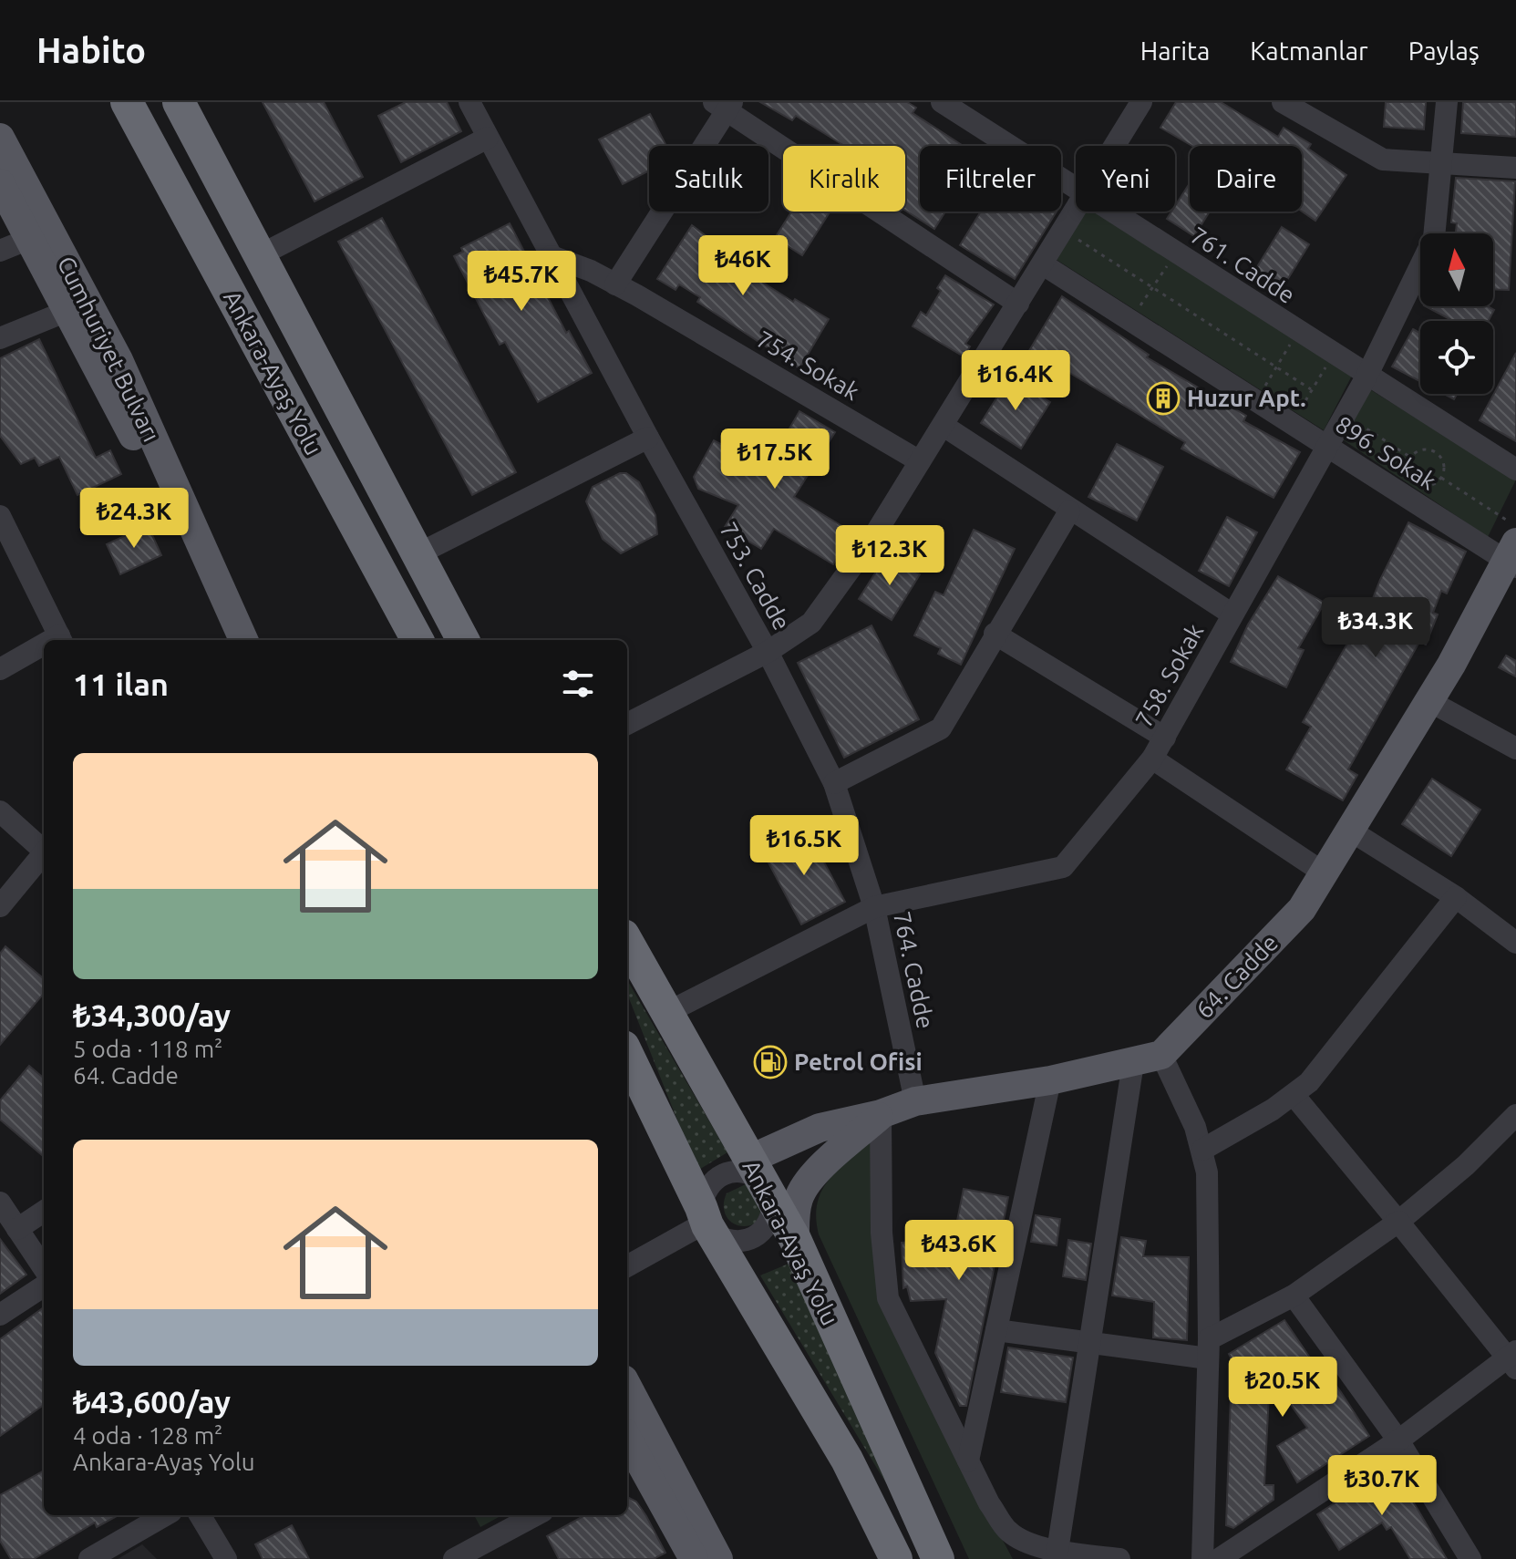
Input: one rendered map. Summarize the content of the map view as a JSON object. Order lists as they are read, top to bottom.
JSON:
{
  "streets": {
    "highway": ["Ankara-Ayaş Yolu"],
    "main road": ["Cumhuriyet Bulvarı", "64. Cadde"],
    "street": [
      "761. Cadde",
      "754. Sokak",
      "896. Sokak",
      "753. Cadde",
      "758. Sokak",
      "764. Cadde"
    ]
  },
  "crossings": [
    ["761. Cadde", "758. Sokak"],
    ["754. Sokak", "753. Cadde"],
    ["Ankara-Ayaş Yolu", "758. Sokak"],
    ["896. Sokak", "758. Sokak"],
    ["896. Sokak", "64. Cadde"],
    ["753. Cadde", "764. Cadde"],
    ["758. Sokak", "764. Cadde"]
  ],
  "places": {
    "building": ["Huzur Apt."],
    "fuel station": ["Petrol Ofisi"]
  },
  "north": "top",
  "page": {
    "header": "Habito",
    "nav": ["Harita", "Katmanlar", "Paylaş"],
    "chip": [
      "Satılık",
      "Kiralık",
      "Filtreler",
      "Yeni",
      "Daire"
    ],
    "price": [
      "₺46K",
      "₺45.7K",
      "₺16.4K",
      "₺17.5K",
      "₺24.3K",
      "₺12.3K",
      "₺34.3K",
      "₺16.5K",
      "₺43.6K",
      "₺20.5K",
      "₺30.7K"
    ],
    "heading": "11 ilan",
    "list": [
      {
        "name": "₺34,300/ay",
        "note": "5 oda · 118 m² · 64. Cadde"
      },
      {
        "name": "₺43,600/ay",
        "note": "4 oda · 128 m² · Ankara-Ayaş Yolu"
      }
    ]
  }
}
